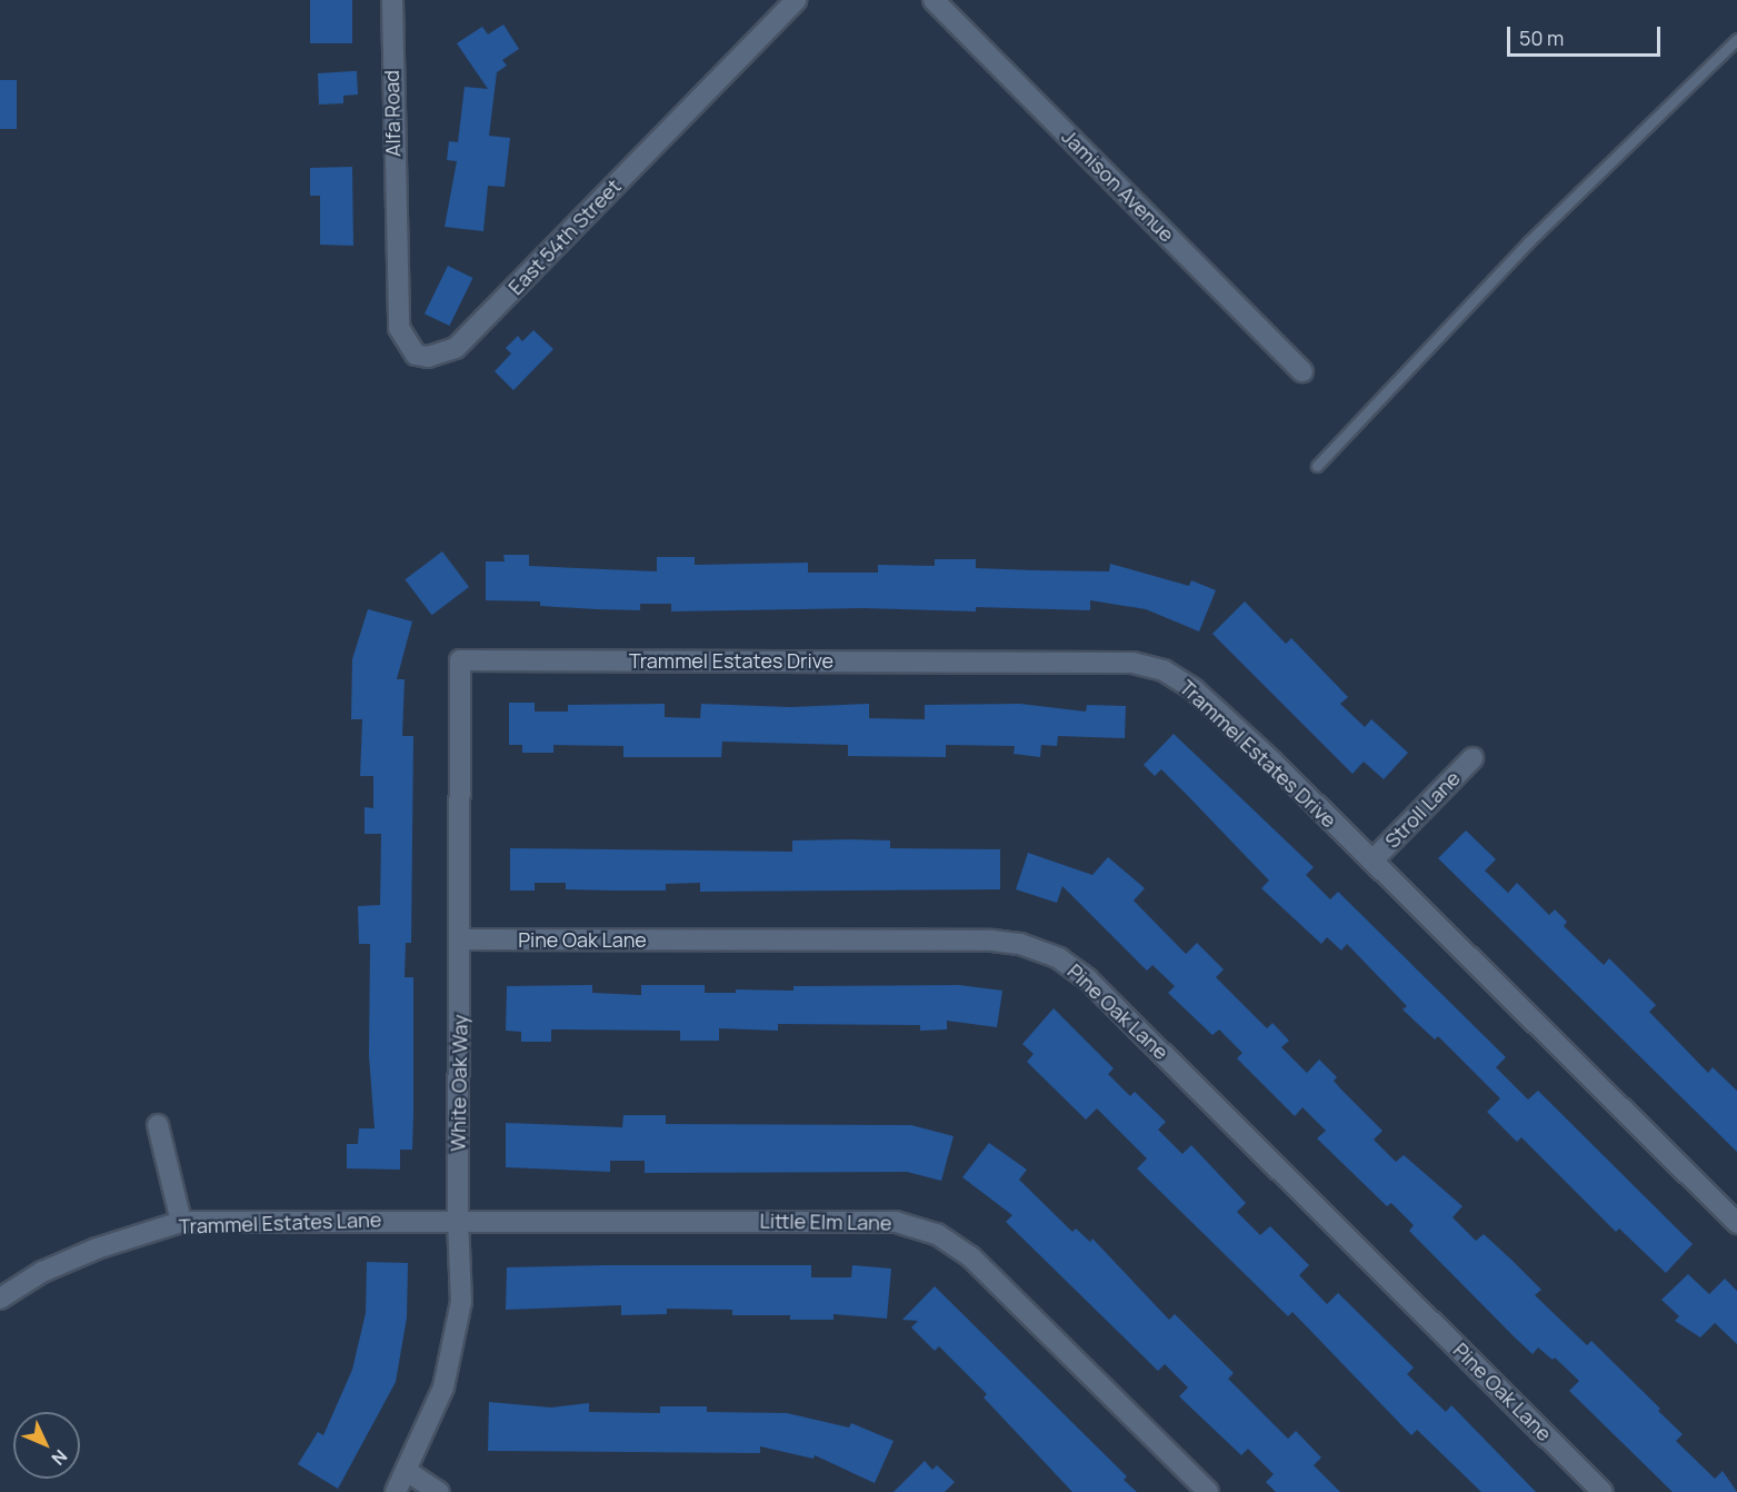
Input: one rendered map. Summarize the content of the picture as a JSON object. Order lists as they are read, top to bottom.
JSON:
{
  "streets": {
    "street": [
      "Alfa Road",
      "Jamison Avenue",
      "East 54th Street",
      "Trammel Estates Drive",
      "Stroll Lane",
      "Pine Oak Lane",
      "White Oak Way",
      "Little Elm Lane",
      "Trammel Estates Lane"
    ]
  },
  "crossings": [
    ["Alfa Road", "East 54th Street"],
    ["Trammel Estates Drive", "Stroll Lane"],
    ["Trammel Estates Drive", "White Oak Way"],
    ["Pine Oak Lane", "White Oak Way"],
    ["White Oak Way", "Little Elm Lane"],
    ["White Oak Way", "Trammel Estates Lane"],
    ["Little Elm Lane", "Trammel Estates Lane"]
  ],
  "scale_bar": "50 m",
  "north": "bottom right"
}
